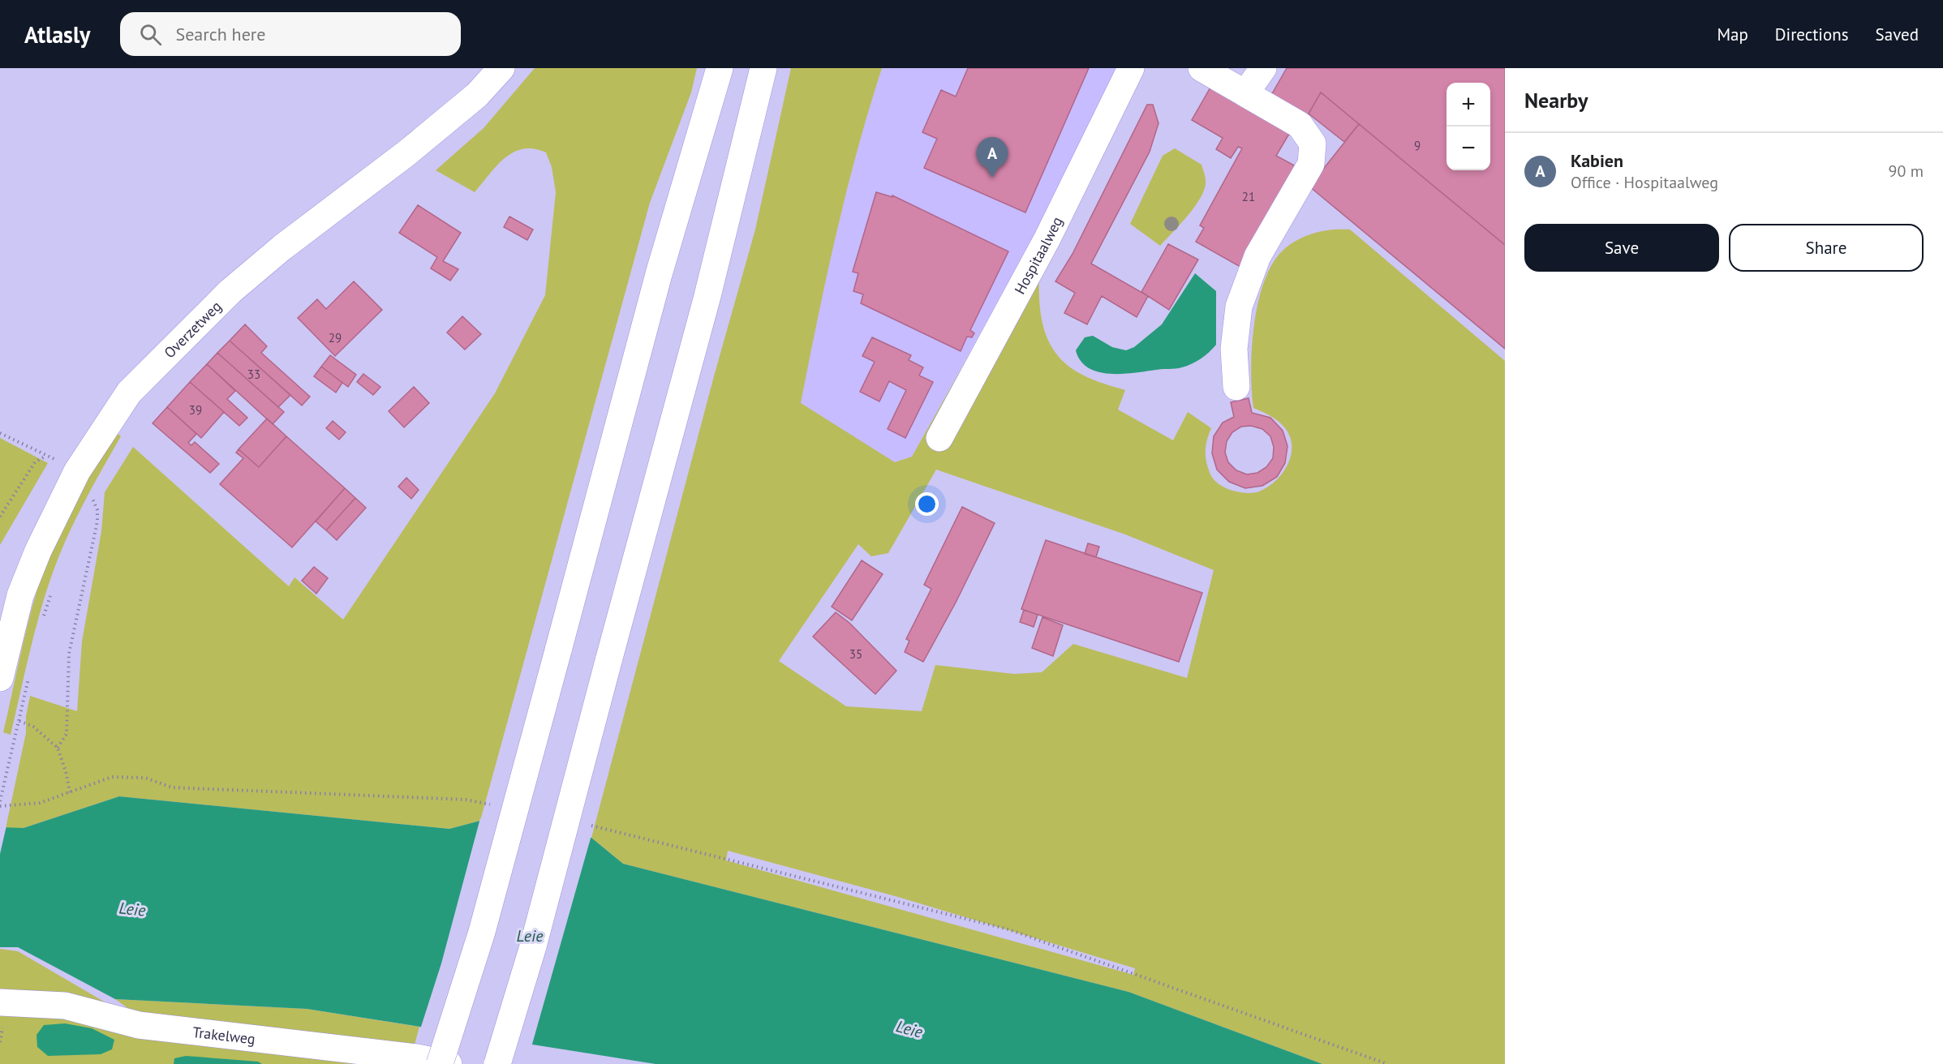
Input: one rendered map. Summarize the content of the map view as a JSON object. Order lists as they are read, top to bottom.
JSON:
{
  "streets": {
    "main road": ["Hospitaalweg", "Overzetweg", "Trakelweg"]
  },
  "water": ["Leie"],
  "house_numbers": [
    "9",
    "21",
    "29",
    "33",
    "39",
    "35"
  ],
  "page": {
    "header": "Atlasly",
    "search": "Search here",
    "nav": ["Map", "Directions", "Saved"],
    "heading": "Nearby",
    "map_buttons": ["+", "−"],
    "list": [
      {
        "mark": "A",
        "name": "Kabien",
        "note": "Office · Hospitaalweg",
        "value": "90 m"
      }
    ],
    "pins": "A",
    "buttons": ["Save", "Share"]
  }
}
